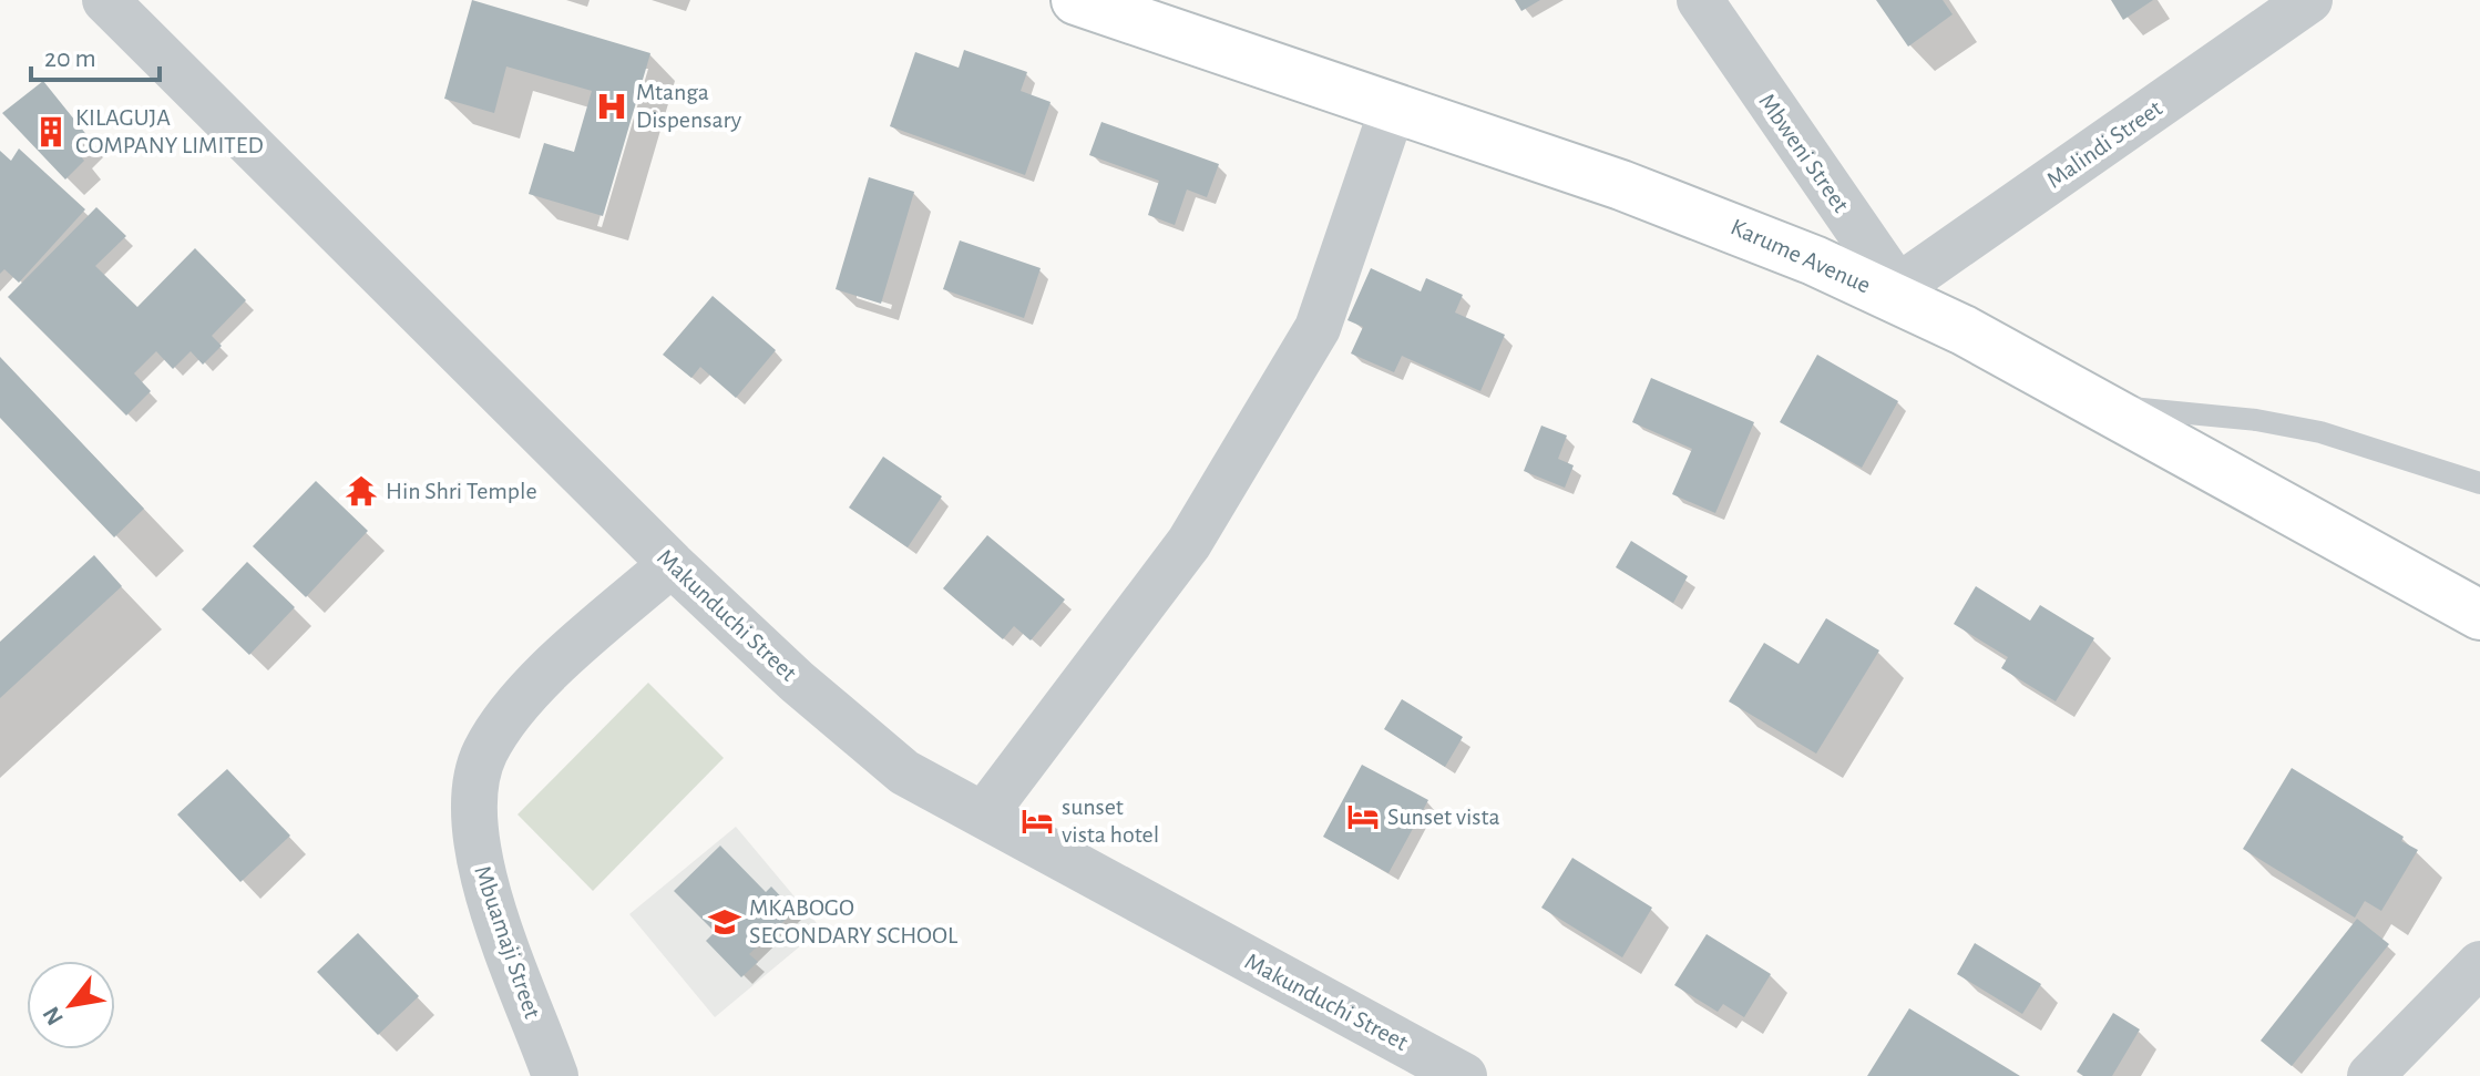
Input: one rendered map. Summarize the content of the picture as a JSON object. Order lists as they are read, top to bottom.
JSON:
{
  "streets": {
    "street": [
      "Malindi Street",
      "Mbweni Street",
      "Karume Avenue",
      "Makunduchi Street",
      "Mbuamaji Street"
    ]
  },
  "crossings": [
    ["Malindi Street", "Mbweni Street"],
    ["Malindi Street", "Karume Avenue"],
    ["Mbweni Street", "Karume Avenue"],
    ["Makunduchi Street", "Mbuamaji Street"]
  ],
  "places": {
    "hospital": ["Mtanga Dispensary"],
    "building": ["KILAGUJA COMPANY LIMITED"],
    "temple": ["Hin Shri Temple"],
    "hotel": ["Sunset vista", "sunset vista hotel"],
    "school or university": ["MKABOGO SECONDARY SCHOOL"]
  },
  "scale_bar": "20 m",
  "north": "bottom left"
}
